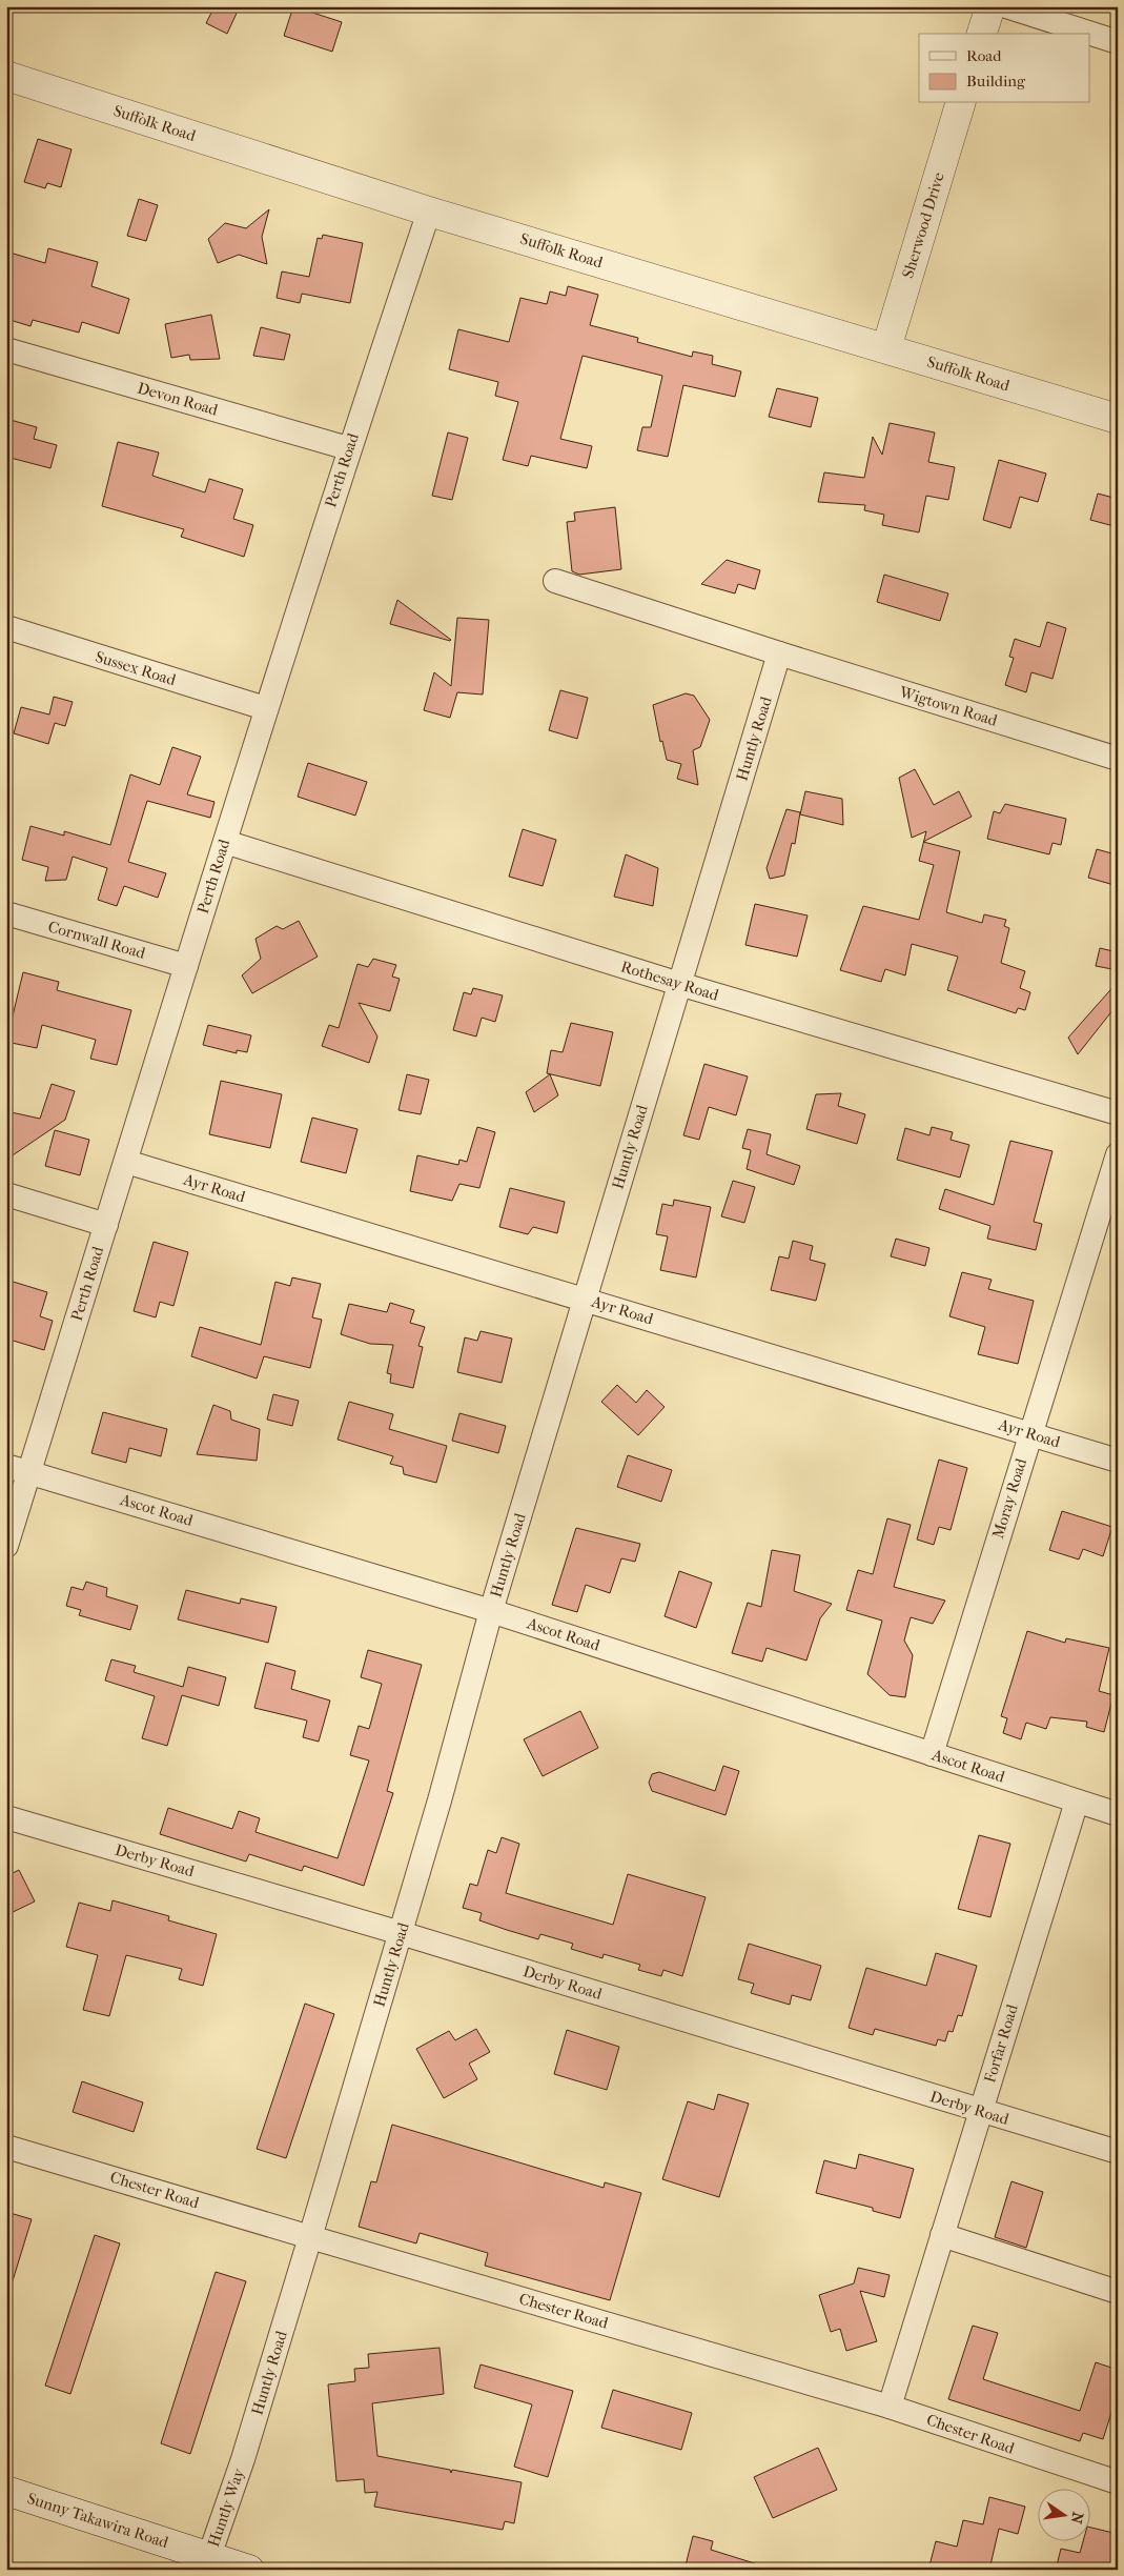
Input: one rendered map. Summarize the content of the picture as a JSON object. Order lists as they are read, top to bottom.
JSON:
{
  "streets": {
    "street": [
      "Suffolk Road",
      "Sherwood Drive",
      "Devon Road",
      "Perth Road",
      "Sussex Road",
      "Wigtown Road",
      "Huntly Road",
      "Cornwall Road",
      "Rothesay Road",
      "Ayr Road",
      "Moray Road",
      "Ascot Road",
      "Derby Road",
      "Forfar Road",
      "Chester Road",
      "Huntly Way",
      "Sunny Takawira Road"
    ]
  },
  "crossings": [
    ["Suffolk Road", "Sherwood Drive"],
    ["Suffolk Road", "Perth Road"],
    ["Devon Road", "Perth Road"],
    ["Perth Road", "Sussex Road"],
    ["Perth Road", "Cornwall Road"],
    ["Perth Road", "Rothesay Road"],
    ["Perth Road", "Ayr Road"],
    ["Perth Road", "Ascot Road"],
    ["Wigtown Road", "Huntly Road"],
    ["Huntly Road", "Rothesay Road"],
    ["Huntly Road", "Ayr Road"],
    ["Huntly Road", "Ascot Road"],
    ["Huntly Road", "Derby Road"],
    ["Huntly Road", "Chester Road"],
    ["Huntly Road", "Huntly Way"],
    ["Ayr Road", "Moray Road"],
    ["Moray Road", "Ascot Road"],
    ["Ascot Road", "Forfar Road"],
    ["Derby Road", "Forfar Road"],
    ["Forfar Road", "Chester Road"],
    ["Huntly Way", "Sunny Takawira Road"]
  ],
  "legend": ["Road", "Building"],
  "north": "right"
}
